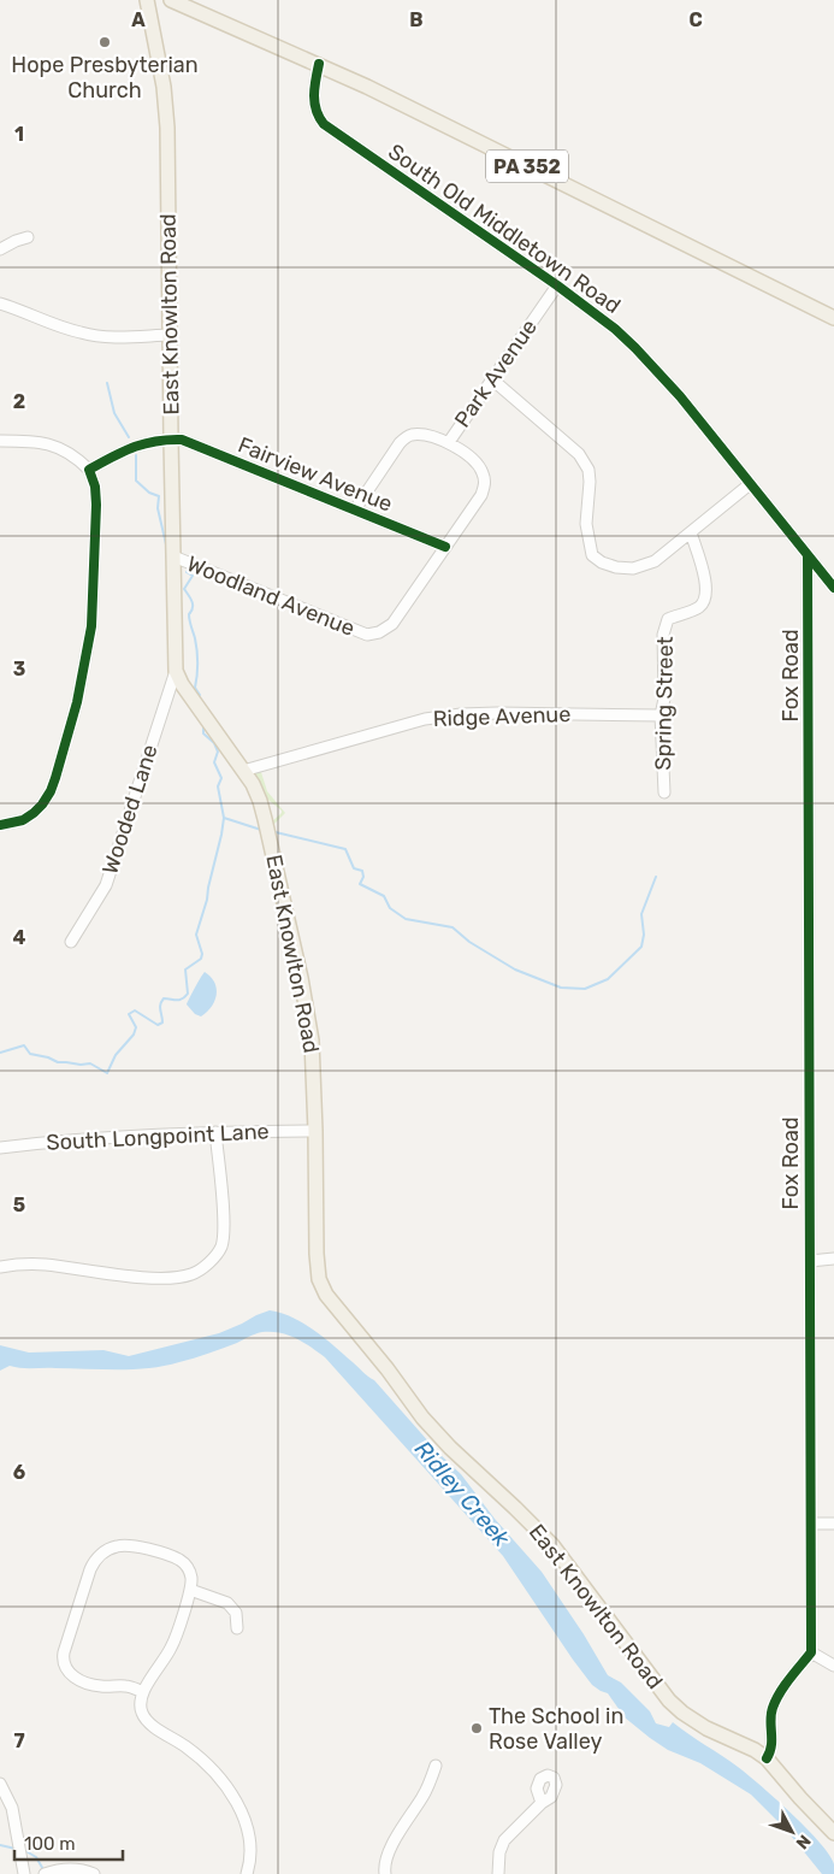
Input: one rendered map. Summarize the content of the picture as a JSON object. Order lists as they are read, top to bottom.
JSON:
{
  "streets": {
    "main road": ["PA 352", "East Knowlton Road"],
    "street": [
      "South Old Middletown Road",
      "Park Avenue",
      "Fairview Avenue",
      "Woodland Avenue",
      "Fox Road",
      "Spring Street",
      "Ridge Avenue",
      "Wooded Lane",
      "South Longpoint Lane"
    ]
  },
  "crossings": [
    ["PA 352", "South Old Middletown Road"],
    ["South Old Middletown Road", "Park Avenue"],
    ["South Old Middletown Road", "Fox Road"],
    ["East Knowlton Road", "Fairview Avenue"],
    ["East Knowlton Road", "Woodland Avenue"],
    ["East Knowlton Road", "Ridge Avenue"],
    ["East Knowlton Road", "Wooded Lane"],
    ["East Knowlton Road", "South Longpoint Lane"],
    ["Park Avenue", "Fairview Avenue"],
    ["Park Avenue", "Woodland Avenue"],
    ["Fairview Avenue", "Woodland Avenue"],
    ["Spring Street", "Ridge Avenue"]
  ],
  "water": ["Ridley Creek"],
  "places": ["Hope Presbyterian Church", "The School in Rose Valley"],
  "scale_bar": "100 m",
  "north": "bottom right",
  "grid": {
    "columns": ["A", "B", "C"],
    "rows": [
      "1",
      "2",
      "3",
      "4",
      "5",
      "6",
      "7"
    ]
  }
}
